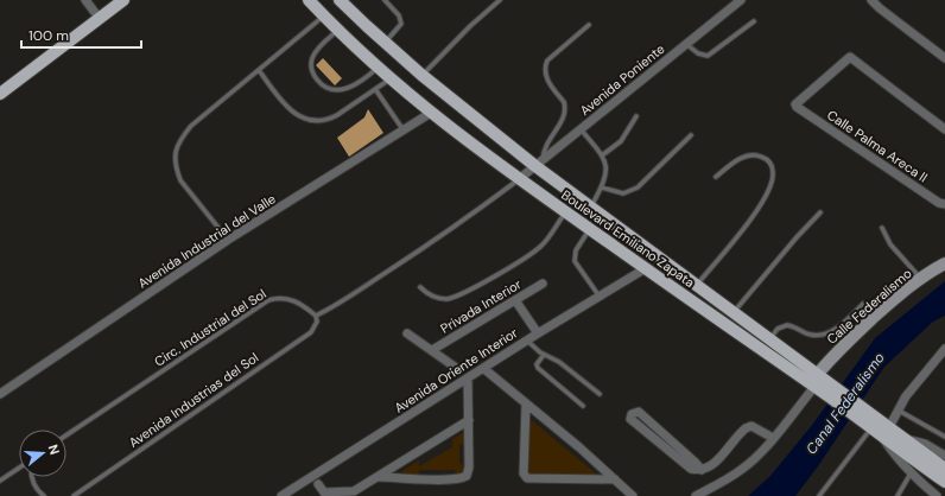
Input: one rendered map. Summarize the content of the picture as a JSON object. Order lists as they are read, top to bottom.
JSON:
{
  "streets": {
    "main road": ["Boulevard Emiliano Zapata", "Calle Federalismo"],
    "street": [
      "Avenida Poniente",
      "Calle Palma Areca II",
      "Avenida Industrial del Valle",
      "Privada Interior",
      "Avenida Oriente Interior"
    ],
    "lane": ["Circ. Industrial del Sol", "Avenida Industrias del Sol"]
  },
  "crossings": [
    ["Avenida Poniente", "Boulevard Emiliano Zapata"],
    ["Boulevard Emiliano Zapata", "Avenida Industrial del Valle"],
    ["Boulevard Emiliano Zapata", "Calle Federalismo"],
    ["Boulevard Emiliano Zapata", "Avenida Oriente Interior"],
    ["Circ. Industrial del Sol", "Avenida Industrias del Sol"]
  ],
  "water": ["Canal Federalismo"],
  "scale_bar": "100 m",
  "north": "right"
}
